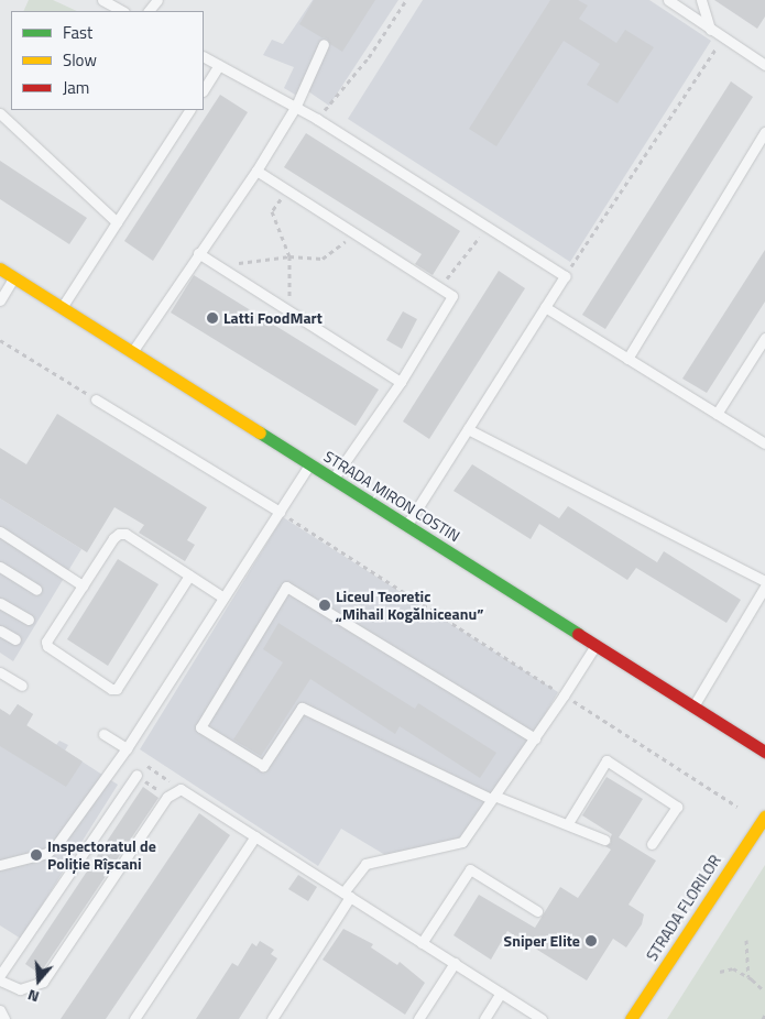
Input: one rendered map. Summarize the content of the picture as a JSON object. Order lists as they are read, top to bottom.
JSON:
{
  "streets": {
    "street": ["STRADA MIRON COSTIN", "STRADA FLORILOR"]
  },
  "places": [
    "Latti FoodMart",
    "Liceul Teoretic „Mihail Kogălniceanu”",
    "Inspectoratul de Poliție Rîșcani",
    "Sniper Elite"
  ],
  "legend": ["Fast", "Slow", "Jam"],
  "north": "bottom"
}
